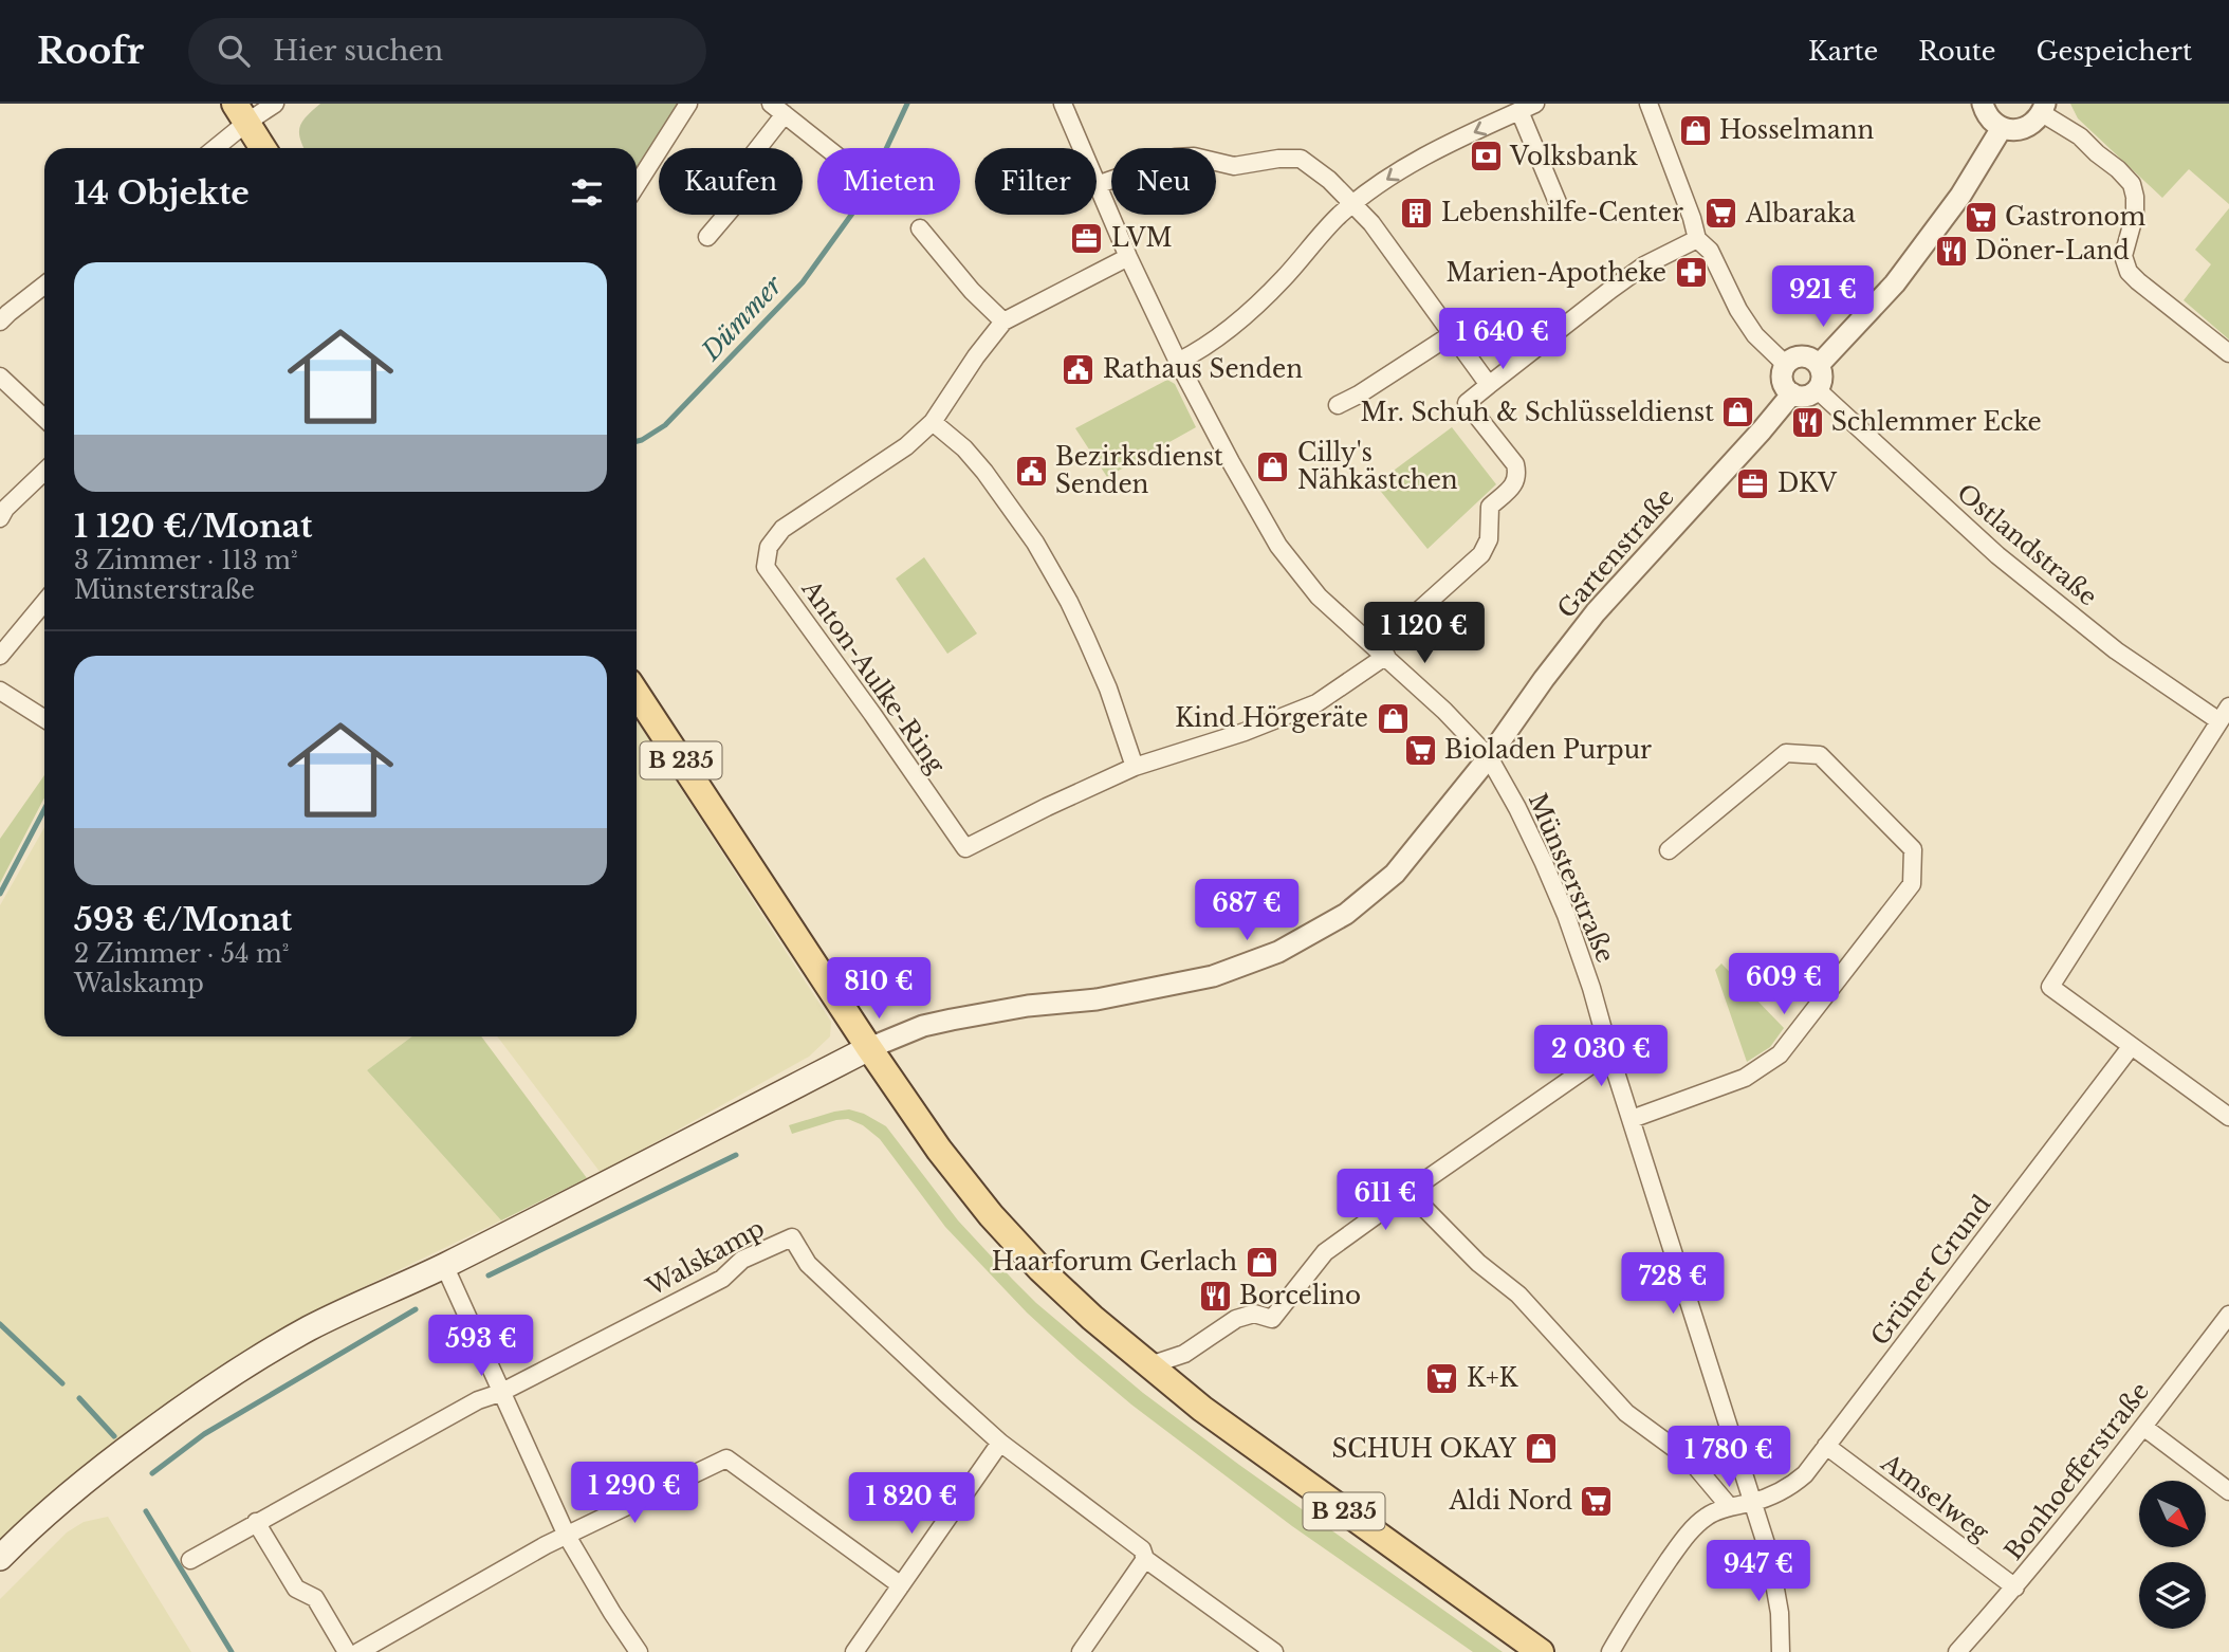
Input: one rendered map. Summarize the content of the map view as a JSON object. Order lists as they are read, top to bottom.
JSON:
{
  "streets": {
    "main road": ["B 235"],
    "street": [
      "Ostlandstraße",
      "Gartenstraße",
      "Anton-Aulke-Ring",
      "Münsterstraße",
      "Walskamp",
      "Grüner Grund",
      "Bonhoefferstraße",
      "Amselweg"
    ]
  },
  "crossings": [
    ["Ostlandstraße", "Gartenstraße"],
    ["Gartenstraße", "B 235"],
    ["Gartenstraße", "Münsterstraße"],
    ["Anton-Aulke-Ring", "Münsterstraße"],
    ["Münsterstraße", "Grüner Grund"],
    ["Grüner Grund", "Amselweg"],
    ["Bonhoefferstraße", "Amselweg"]
  ],
  "water": ["Dümmer"],
  "places": {
    "shop": [
      "Hosselmann",
      "Mr. Schuh & Schlüsseldienst",
      "Cilly's Nähkästchen",
      "Kind Hörgeräte",
      "Haarforum Gerlach",
      "SCHUH OKAY"
    ],
    "bank": ["Volksbank"],
    "building": ["Lebenshilfe-Center"],
    "supermarket": [
      "Albaraka",
      "Gastronom",
      "Bioladen Purpur",
      "K+K",
      "Aldi Nord"
    ],
    "office": ["LVM", "DKV"],
    "restaurant": ["Döner-Land", "Schlemmer Ecke", "Borcelino"],
    "pharmacy": ["Marien-Apotheke"],
    "public building": ["Rathaus Senden", "Bezirksdienst Senden"]
  },
  "north": "bottom right",
  "page": {
    "header": "Roofr",
    "search": "Hier suchen",
    "nav": ["Karte", "Route", "Gespeichert"],
    "chip": [
      "Kaufen",
      "Mieten",
      "Filter",
      "Neu"
    ],
    "heading": "14 Objekte",
    "list": [
      {
        "name": "1 120 €/Monat",
        "note": "3 Zimmer · 113 m² · Münsterstraße"
      },
      {
        "name": "593 €/Monat",
        "note": "2 Zimmer · 54 m² · Walskamp"
      }
    ],
    "price": [
      "921 €",
      "1 640 €",
      "1 120 €",
      "687 €",
      "609 €",
      "810 €",
      "2 030 €",
      "611 €",
      "728 €",
      "593 €",
      "1 780 €",
      "1 290 €",
      "1 820 €",
      "947 €"
    ]
  }
}
